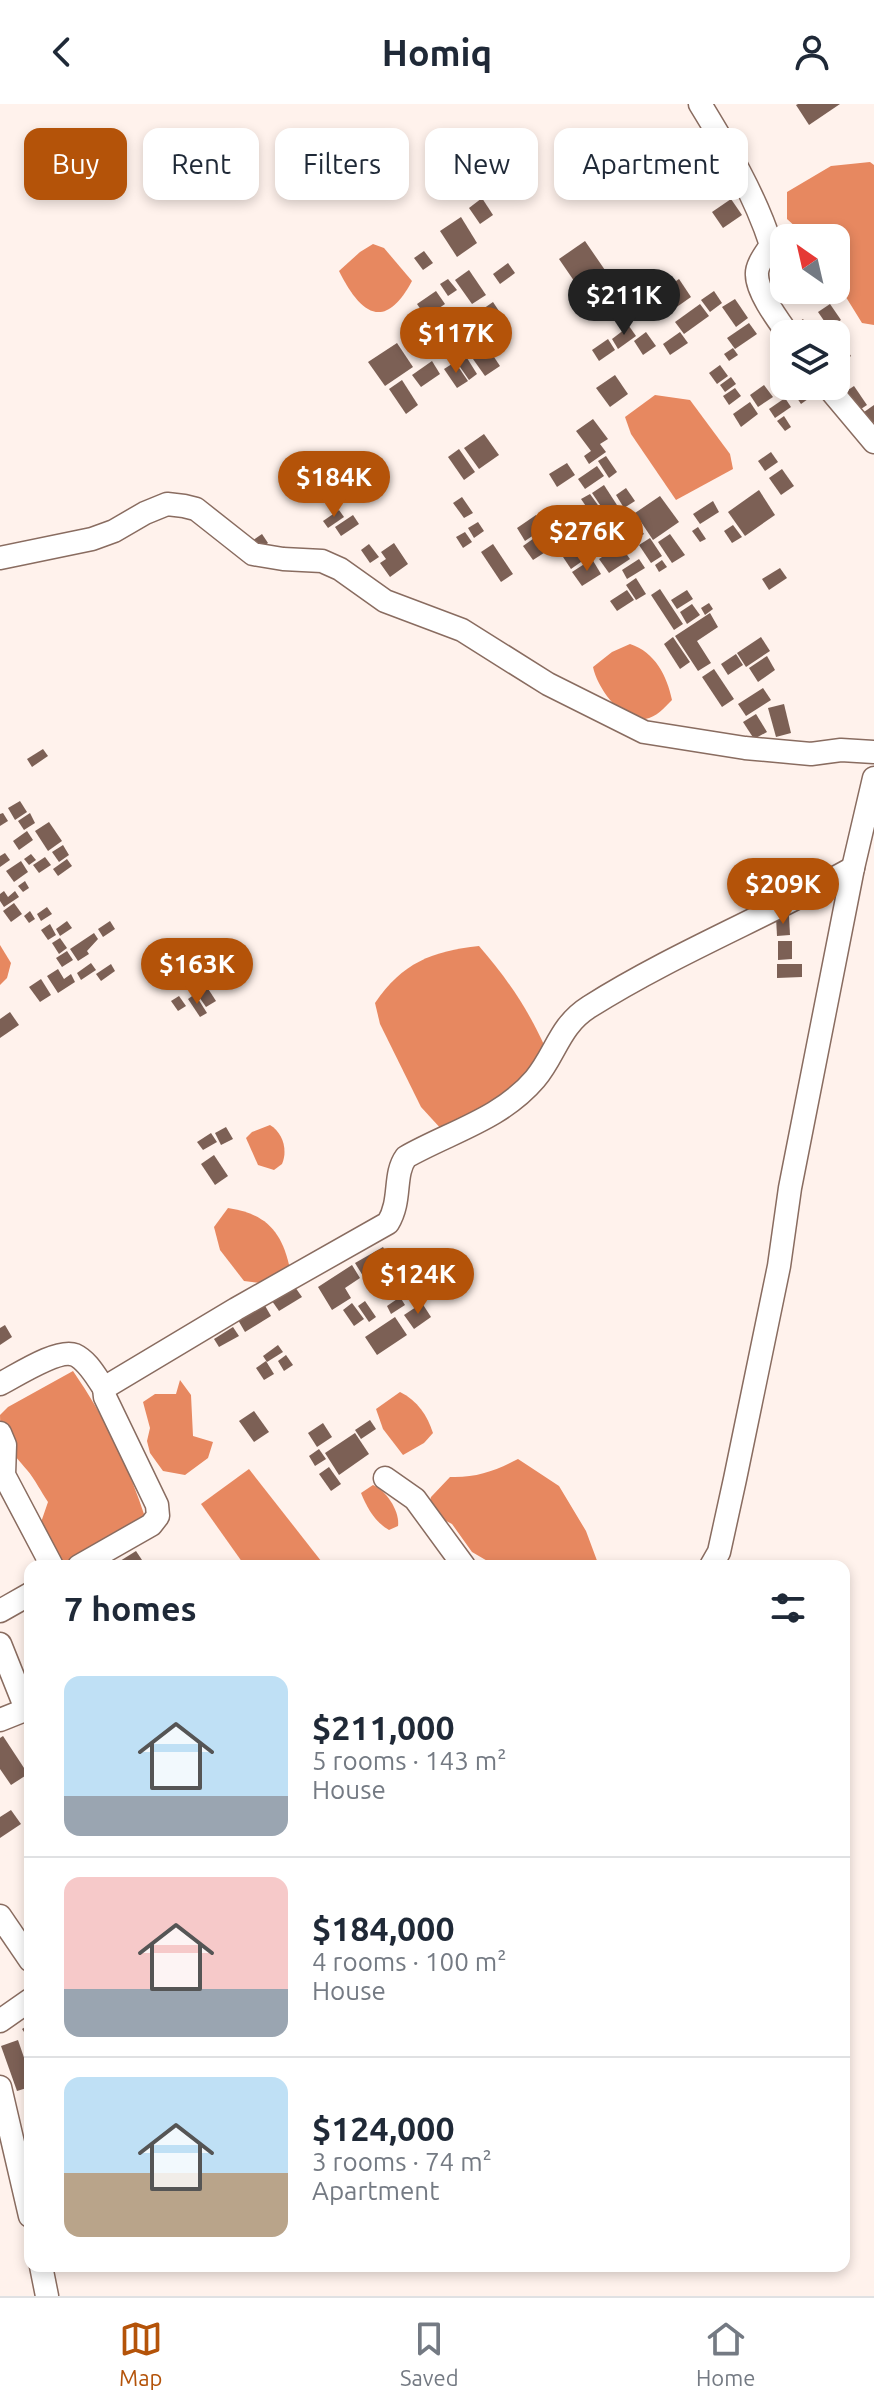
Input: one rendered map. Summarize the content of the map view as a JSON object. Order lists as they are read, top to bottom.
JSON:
{
  "north": "top left",
  "page": {
    "header": "Homiq",
    "chip": [
      "Buy",
      "Rent",
      "Filters",
      "New",
      "Apartment"
    ],
    "price": [
      "$211K",
      "$117K",
      "$184K",
      "$276K",
      "$209K",
      "$163K",
      "$124K"
    ],
    "heading": "7 homes",
    "list": [
      {
        "name": "$211,000",
        "note": "5 rooms · 143 m² · House"
      },
      {
        "name": "$184,000",
        "note": "4 rooms · 100 m² · House"
      },
      {
        "name": "$124,000",
        "note": "3 rooms · 74 m² · Apartment"
      }
    ],
    "tabs": ["Map", "Saved", "Home"]
  }
}
